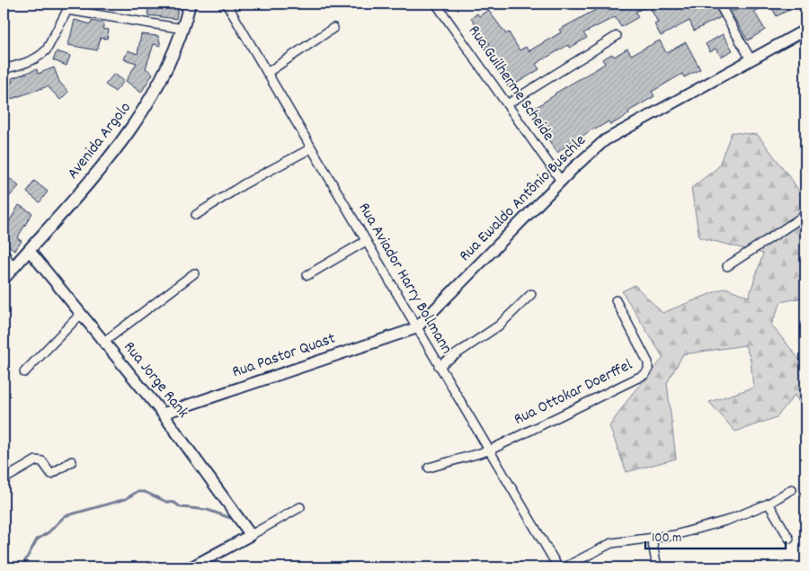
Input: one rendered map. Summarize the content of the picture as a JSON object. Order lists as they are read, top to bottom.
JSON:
{
  "streets": {
    "main road": ["Avenida Argolo"],
    "street": [
      "Rua Guilherme Scheide",
      "Rua Ewaldo Antônio Buschle",
      "Rua Aviador Harry Bollmann",
      "Rua Pastor Quast",
      "Rua Jorge Rank",
      "Rua Ottokar Doerffel"
    ]
  },
  "crossings": [
    ["Rua Guilherme Scheide", "Rua Ewaldo Antônio Buschle"],
    ["Avenida Argolo", "Rua Jorge Rank"],
    ["Rua Ewaldo Antônio Buschle", "Rua Aviador Harry Bollmann"],
    ["Rua Ewaldo Antônio Buschle", "Rua Pastor Quast"],
    ["Rua Aviador Harry Bollmann", "Rua Pastor Quast"],
    ["Rua Aviador Harry Bollmann", "Rua Ottokar Doerffel"],
    ["Rua Pastor Quast", "Rua Jorge Rank"]
  ],
  "scale_bar": "100 m"
}
